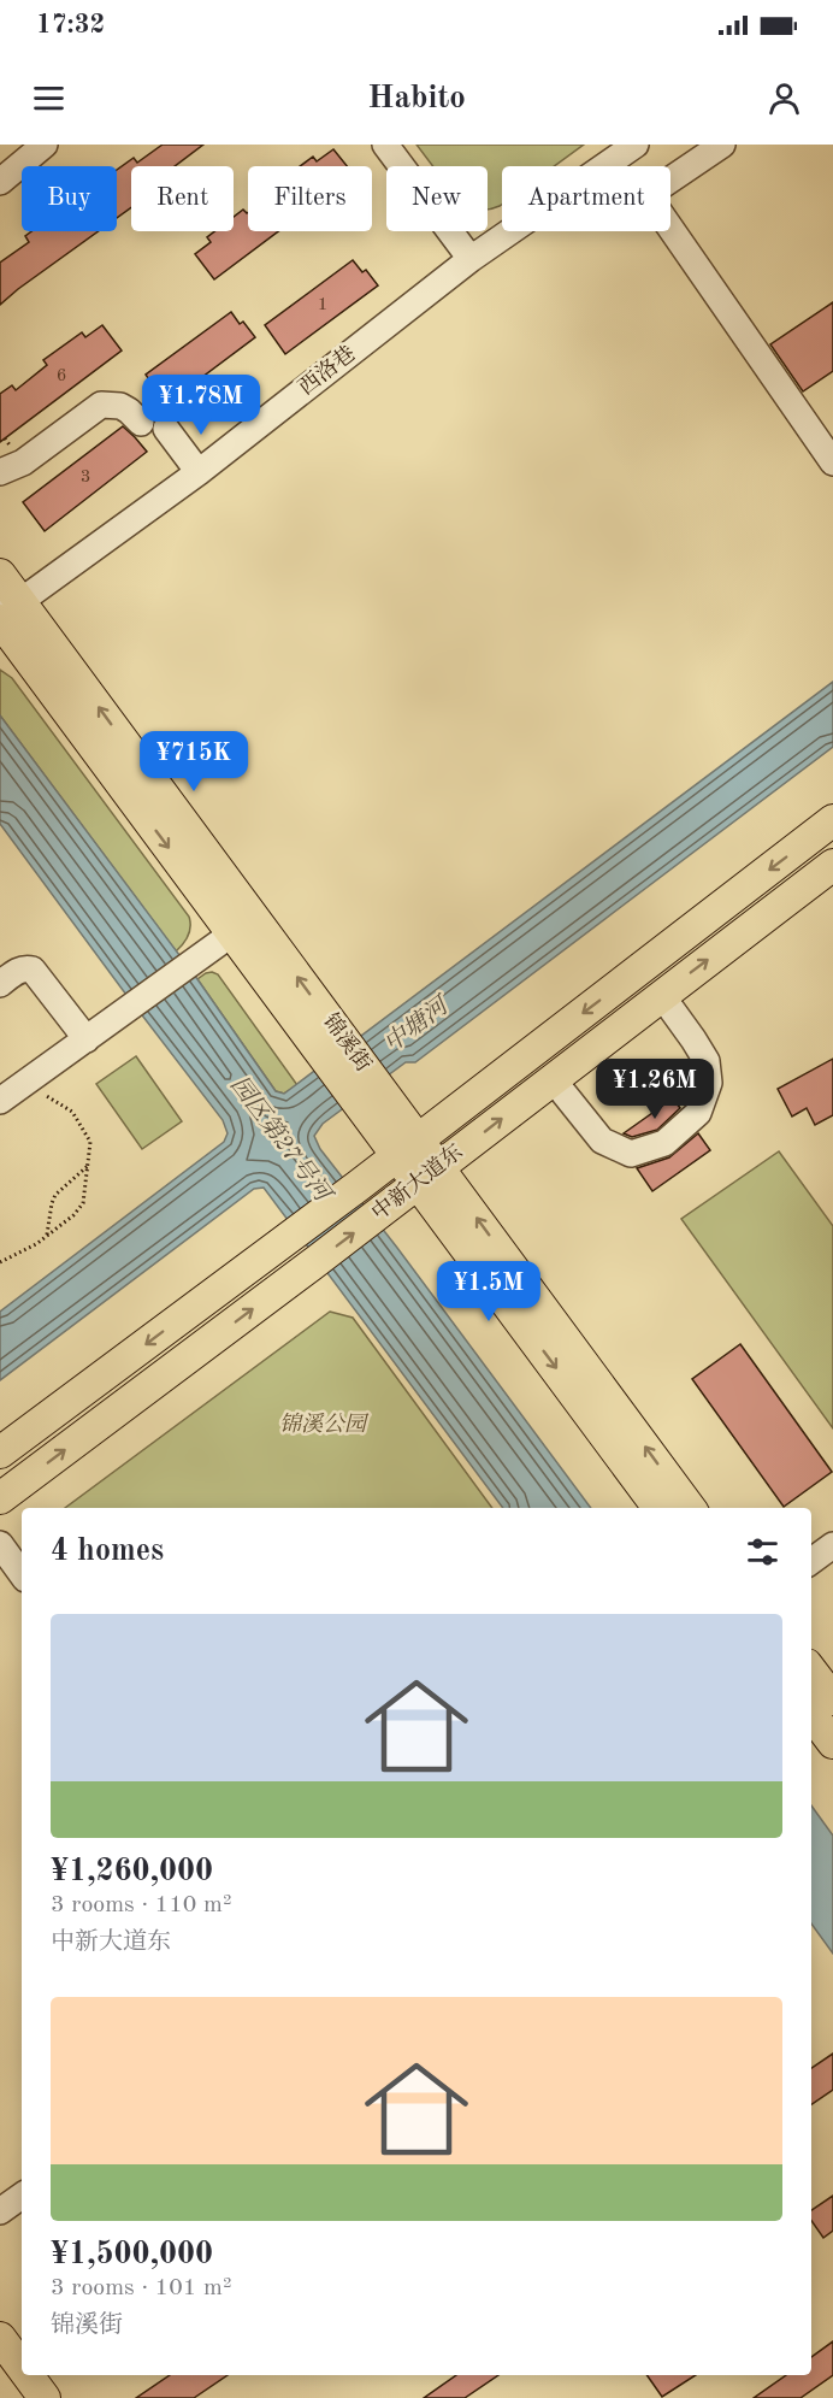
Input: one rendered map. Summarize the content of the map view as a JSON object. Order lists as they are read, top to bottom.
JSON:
{
  "streets": {
    "main road": ["锦溪街", "中新大道东"],
    "street": ["西洛巷"]
  },
  "crossings": [
    ["西洛巷", "锦溪街"],
    ["锦溪街", "中新大道东"]
  ],
  "water": ["中塘河", "园区第27号河"],
  "parks": ["锦溪公园"],
  "house_numbers": ["1", "6", "3"],
  "page": {
    "status": "17:32",
    "header": "Habito",
    "chip": [
      "Buy",
      "Rent",
      "Filters",
      "New",
      "Apartment"
    ],
    "price": [
      "¥1.78M",
      "¥715K",
      "¥1.26M",
      "¥1.5M"
    ],
    "heading": "4 homes",
    "list": [
      {
        "name": "¥1,260,000",
        "note": "3 rooms · 110 m² · 中新大道东"
      },
      {
        "name": "¥1,500,000",
        "note": "3 rooms · 101 m² · 锦溪街"
      }
    ]
  }
}
